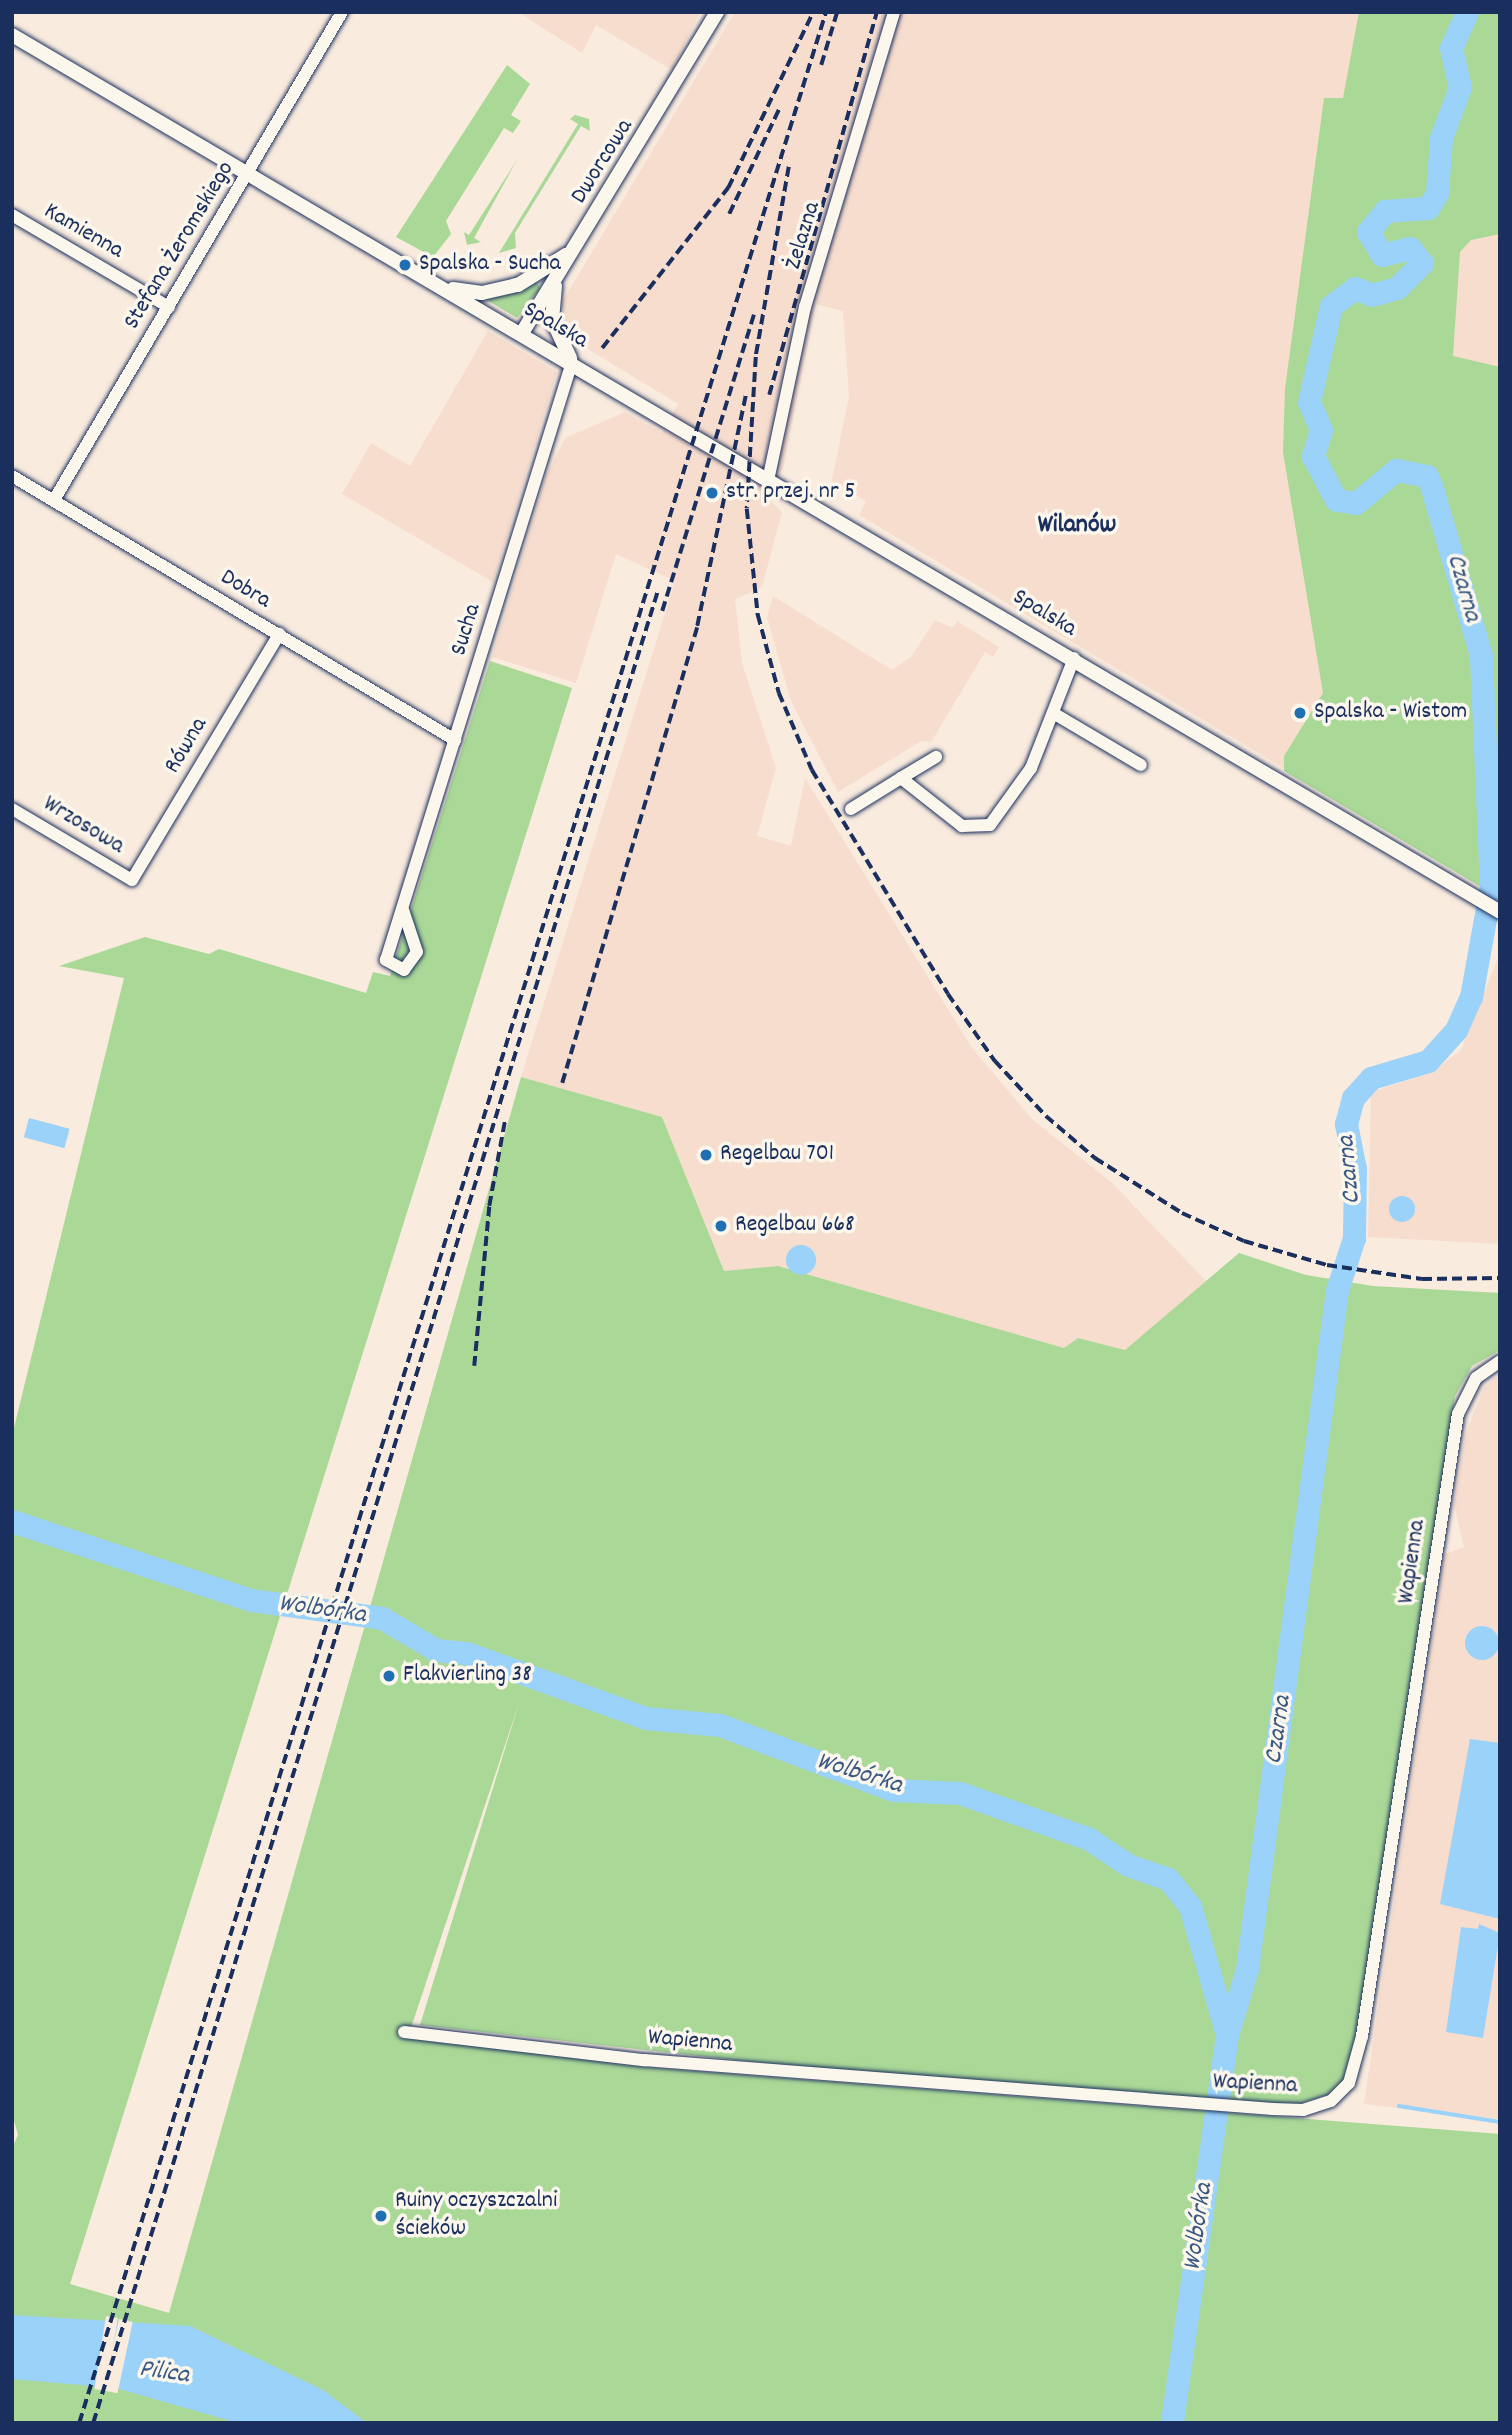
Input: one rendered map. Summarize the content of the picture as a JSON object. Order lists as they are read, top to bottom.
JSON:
{
  "streets": {
    "street": [
      "Dworcowa",
      "Kamienna",
      "Żelazna",
      "Stefana Żeromskiego",
      "Spalska",
      "Dobra",
      "Sucha",
      "Równa",
      "Wrzosowa",
      "Wapienna"
    ]
  },
  "crossings": [
    ["Dworcowa", "Spalska"],
    ["Kamienna", "Stefana Żeromskiego"],
    ["Żelazna", "Spalska"],
    ["Stefana Żeromskiego", "Spalska"],
    ["Stefana Żeromskiego", "Dobra"],
    ["Spalska", "Sucha"],
    ["Dobra", "Sucha"],
    ["Dobra", "Równa"],
    ["Równa", "Wrzosowa"]
  ],
  "districts": ["Wilanów"],
  "water": ["Czarna", "Wolbórka", "Pilica"],
  "places": [
    "Spalska - Sucha",
    "str. przej. nr 5",
    "Spalska - Wistom",
    "Regelbau 701",
    "Regelbau 668",
    "Flakvierling 38",
    "Ruiny oczyszczalni ścieków"
  ]
}
